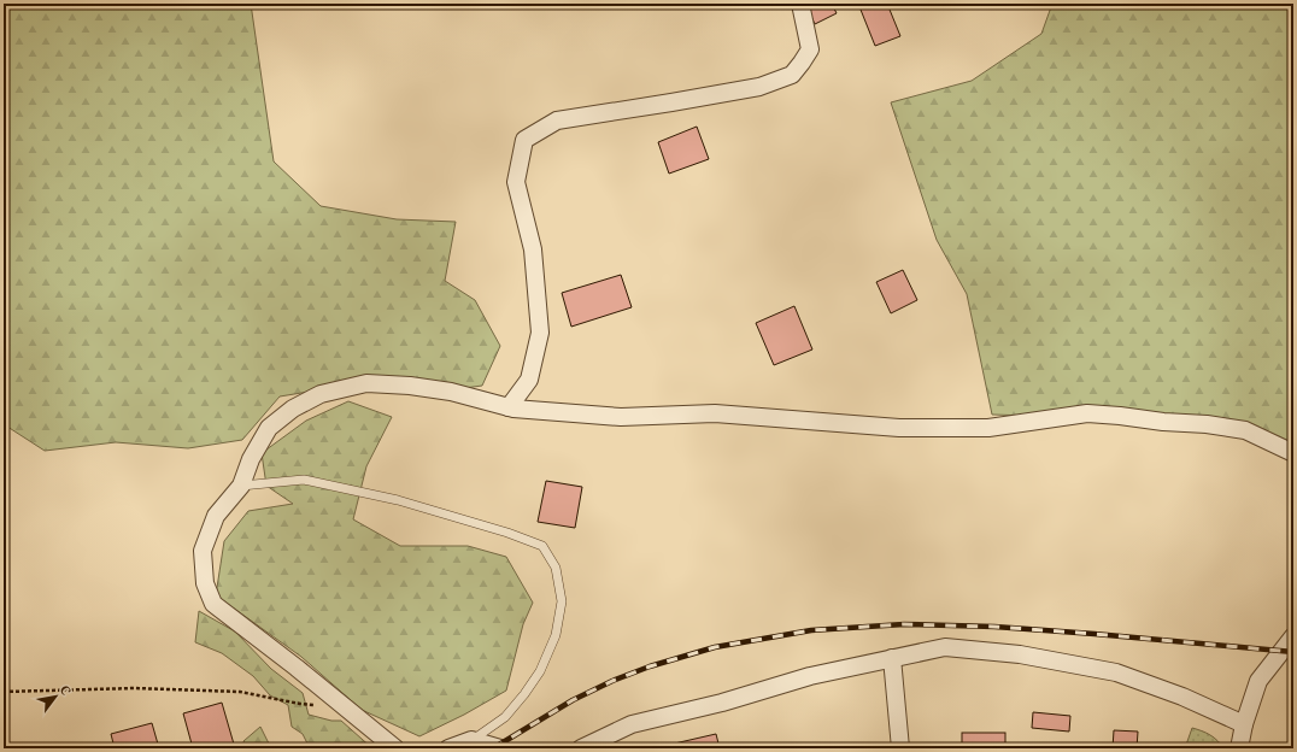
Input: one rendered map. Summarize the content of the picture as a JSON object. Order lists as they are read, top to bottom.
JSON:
{
  "north": "top right"
}
